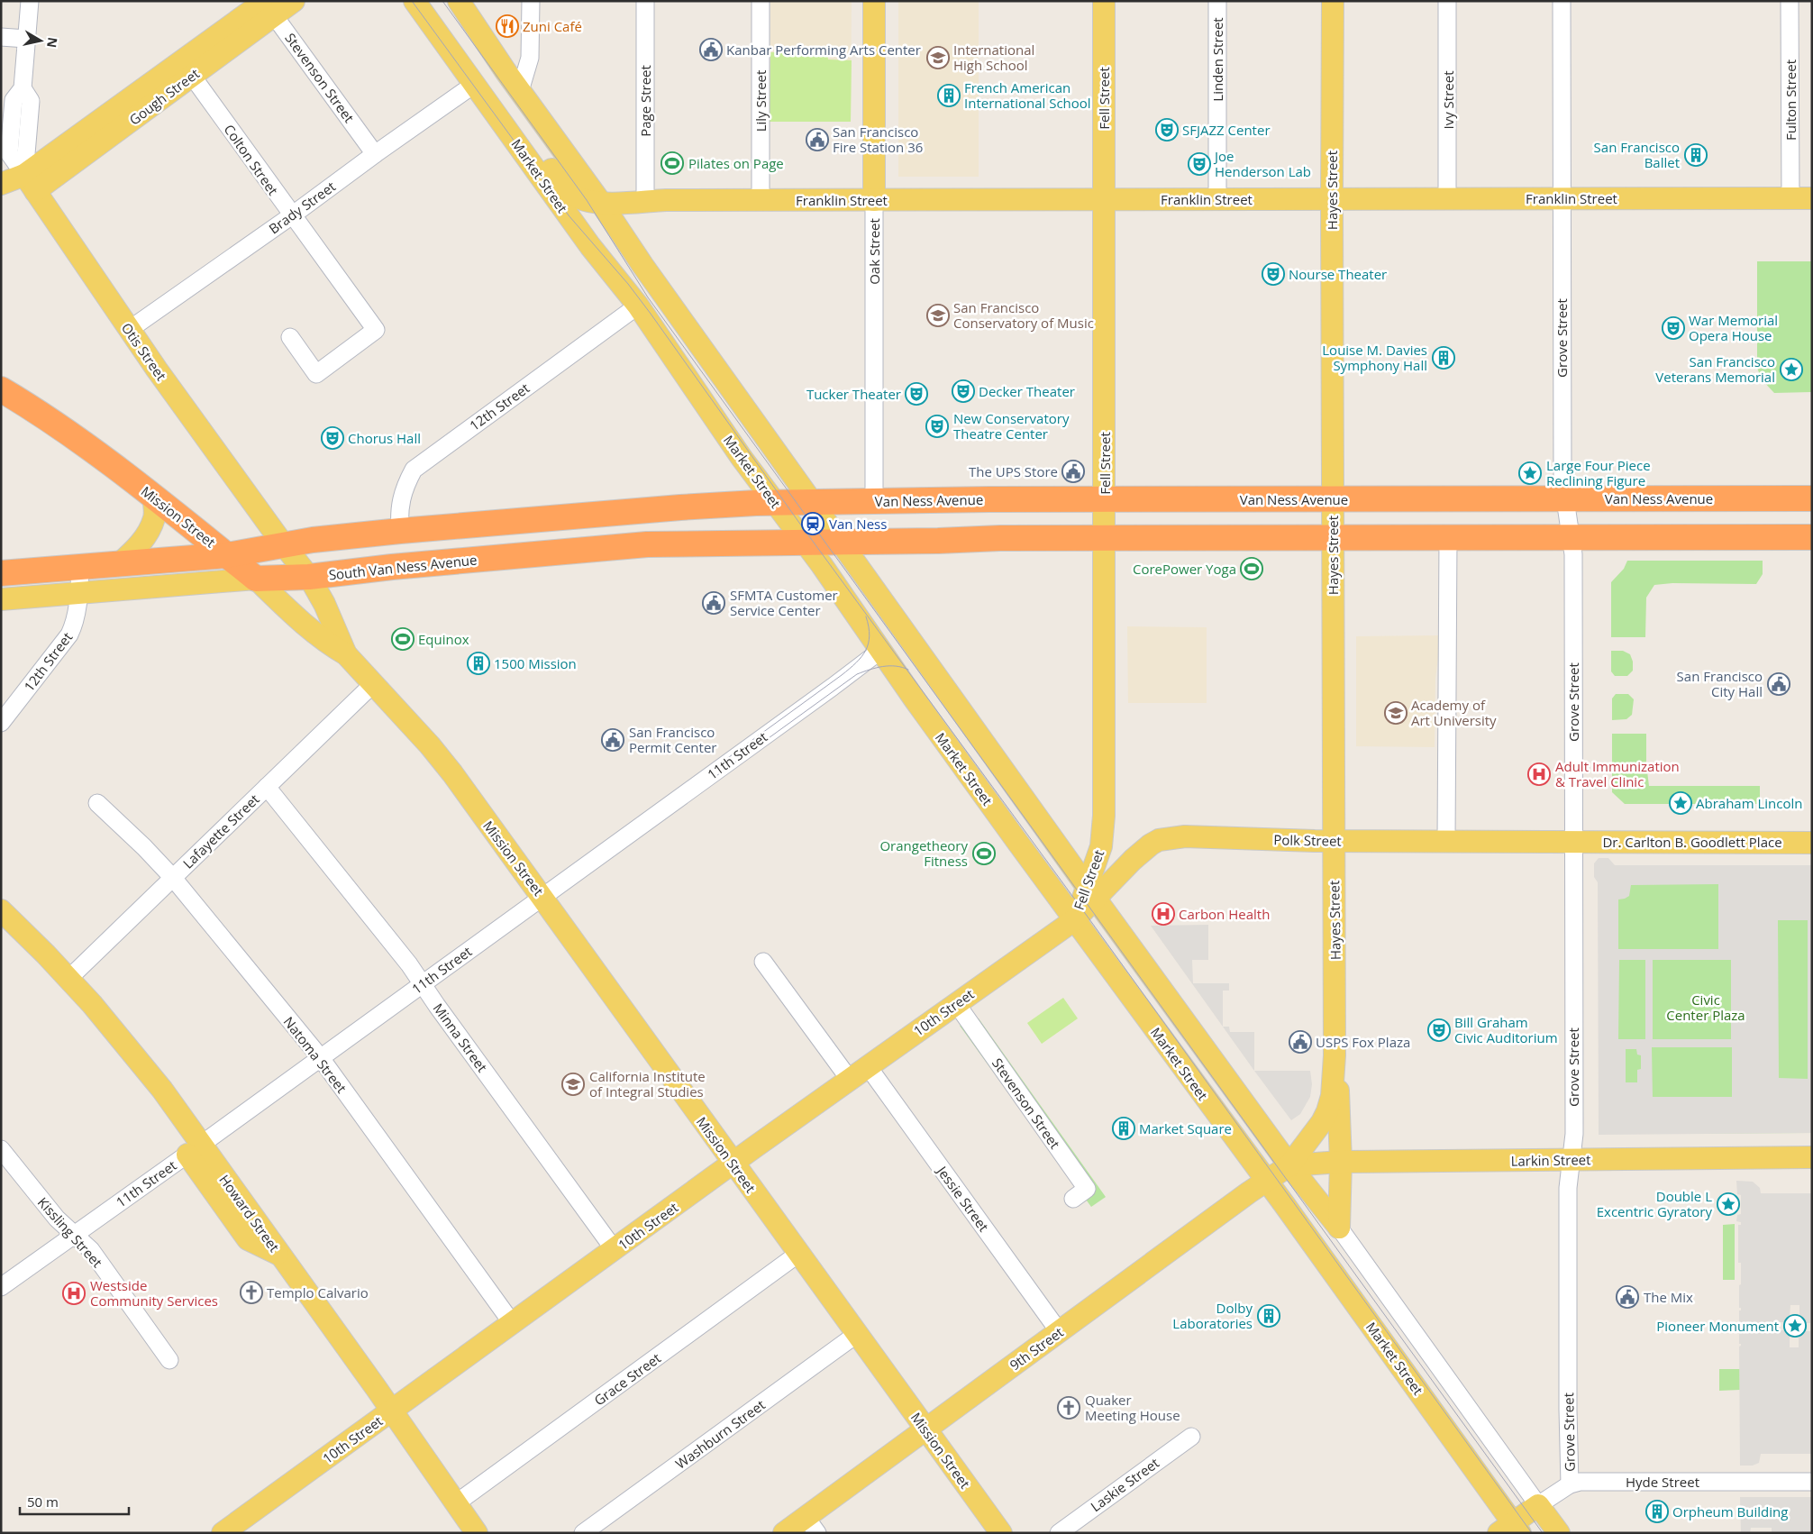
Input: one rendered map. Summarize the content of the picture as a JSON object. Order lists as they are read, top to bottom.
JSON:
{
  "streets": {
    "highway": ["Van Ness Avenue", "Mission Street", "South Van Ness Avenue"],
    "main road": [
      "Gough Street",
      "Fell Street",
      "Market Street",
      "Hayes Street",
      "Franklin Street",
      "Oak Street",
      "Otis Street",
      "Polk Street",
      "Dr. Carlton B. Goodlett Place",
      "10th Street",
      "Larkin Street",
      "Howard Street",
      "9th Street"
    ],
    "street": [
      "Linden Street",
      "Stevenson Street",
      "Ivy Street",
      "Fulton Street",
      "Page Street",
      "Lily Street",
      "Colton Street",
      "Brady Street",
      "Grove Street",
      "12th Street",
      "11th Street",
      "Lafayette Street",
      "Minna Street",
      "Natoma Street",
      "Jessie Street",
      "Kissling Street",
      "Grace Street",
      "Washburn Street",
      "Hyde Street",
      "Laskie Street"
    ]
  },
  "crossings": [
    ["Linden Street", "Franklin Street"],
    ["Stevenson Street", "Gough Street"],
    ["Stevenson Street", "Brady Street"],
    ["Stevenson Street", "10th Street"],
    ["Gough Street", "Colton Street"],
    ["Gough Street", "Otis Street"],
    ["Fell Street", "Market Street"],
    ["Fell Street", "Franklin Street"],
    ["Fell Street", "Van Ness Avenue"],
    ["Fell Street", "Polk Street"],
    ["Ivy Street", "Franklin Street"],
    ["Fulton Street", "Franklin Street"],
    ["Page Street", "Franklin Street"],
    ["Lily Street", "Franklin Street"],
    ["Colton Street", "Brady Street"],
    ["Market Street", "Franklin Street"],
    ["Market Street", "Brady Street"],
    ["Market Street", "12th Street"],
    ["Market Street", "Van Ness Avenue"],
    ["Market Street", "South Van Ness Avenue"],
    ["Market Street", "11th Street"],
    ["Market Street", "Polk Street"],
    ["Market Street", "10th Street"],
    ["Market Street", "Larkin Street"],
    ["Market Street", "9th Street"],
    ["Market Street", "Hyde Street"],
    ["Hayes Street", "Franklin Street"],
    ["Hayes Street", "Van Ness Avenue"],
    ["Hayes Street", "Polk Street"],
    ["Franklin Street", "Oak Street"],
    ["Franklin Street", "Grove Street"],
    ["Brady Street", "Otis Street"],
    ["Oak Street", "Van Ness Avenue"],
    ["Grove Street", "Van Ness Avenue"],
    ["Grove Street", "Polk Street"],
    ["Grove Street", "Dr. Carlton B. Goodlett Place"],
    ["Grove Street", "Larkin Street"],
    ["Grove Street", "Hyde Street"],
    ["Otis Street", "Mission Street"],
    ["12th Street", "South Van Ness Avenue"],
    ["Mission Street", "South Van Ness Avenue"],
    ["Mission Street", "11th Street"],
    ["Mission Street", "Lafayette Street"],
    ["Mission Street", "10th Street"],
    ["Mission Street", "9th Street"],
    ["Mission Street", "Grace Street"],
    ["Mission Street", "Washburn Street"],
    ["11th Street", "Minna Street"],
    ["11th Street", "Natoma Street"],
    ["11th Street", "Howard Street"],
    ["11th Street", "Kissling Street"],
    ["Lafayette Street", "Minna Street"],
    ["Lafayette Street", "Natoma Street"],
    ["Lafayette Street", "Howard Street"],
    ["Polk Street", "Dr. Carlton B. Goodlett Place"],
    ["Polk Street", "10th Street"],
    ["10th Street", "Minna Street"],
    ["10th Street", "Natoma Street"],
    ["10th Street", "Jessie Street"],
    ["10th Street", "Howard Street"],
    ["Larkin Street", "9th Street"],
    ["Jessie Street", "9th Street"],
    ["Howard Street", "Grace Street"]
  ],
  "parks": ["Civic Center Plaza"],
  "places": {
    "restaurant": ["Zuni Café"],
    "public building": [
      "Kanbar Performing Arts Center",
      "San Francisco Fire Station 36",
      "The UPS Store",
      "SFMTA Customer Service Center",
      "San Francisco City Hall",
      "San Francisco Permit Center",
      "USPS Fox Plaza",
      "The Mix"
    ],
    "school or university": [
      "International High School",
      "San Francisco Conservatory of Music",
      "Academy of Art University",
      "California Institute of Integral Studies"
    ],
    "building": [
      "French American International School",
      "San Francisco Ballet",
      "Louise M. Davies Symphony Hall",
      "1500 Mission",
      "Market Square",
      "Dolby Laboratories",
      "Orpheum Building"
    ],
    "theatre": [
      "SFJAZZ Center",
      "Joe Henderson Lab",
      "Nourse Theater",
      "War Memorial Opera House",
      "Decker Theater",
      "Tucker Theater",
      "New Conservatory Theatre Center",
      "Chorus Hall",
      "Bill Graham Civic Auditorium"
    ],
    "sports": [
      "Pilates on Page",
      "CorePower Yoga",
      "Equinox",
      "Orangetheory Fitness"
    ],
    "place": [
      "San Francisco Veterans Memorial",
      "Large Four Piece Reclining Figure",
      "Abraham Lincoln",
      "Double L Excentric Gyratory",
      "Pioneer Monument"
    ],
    "station": ["Van Ness"],
    "hospital": ["Adult Immunization & Travel Clinic", "Carbon Health", "Westside Community Services"],
    "church": ["Templo Calvario", "Quaker Meeting House"]
  },
  "scale_bar": "50 m",
  "north": "right"
}
